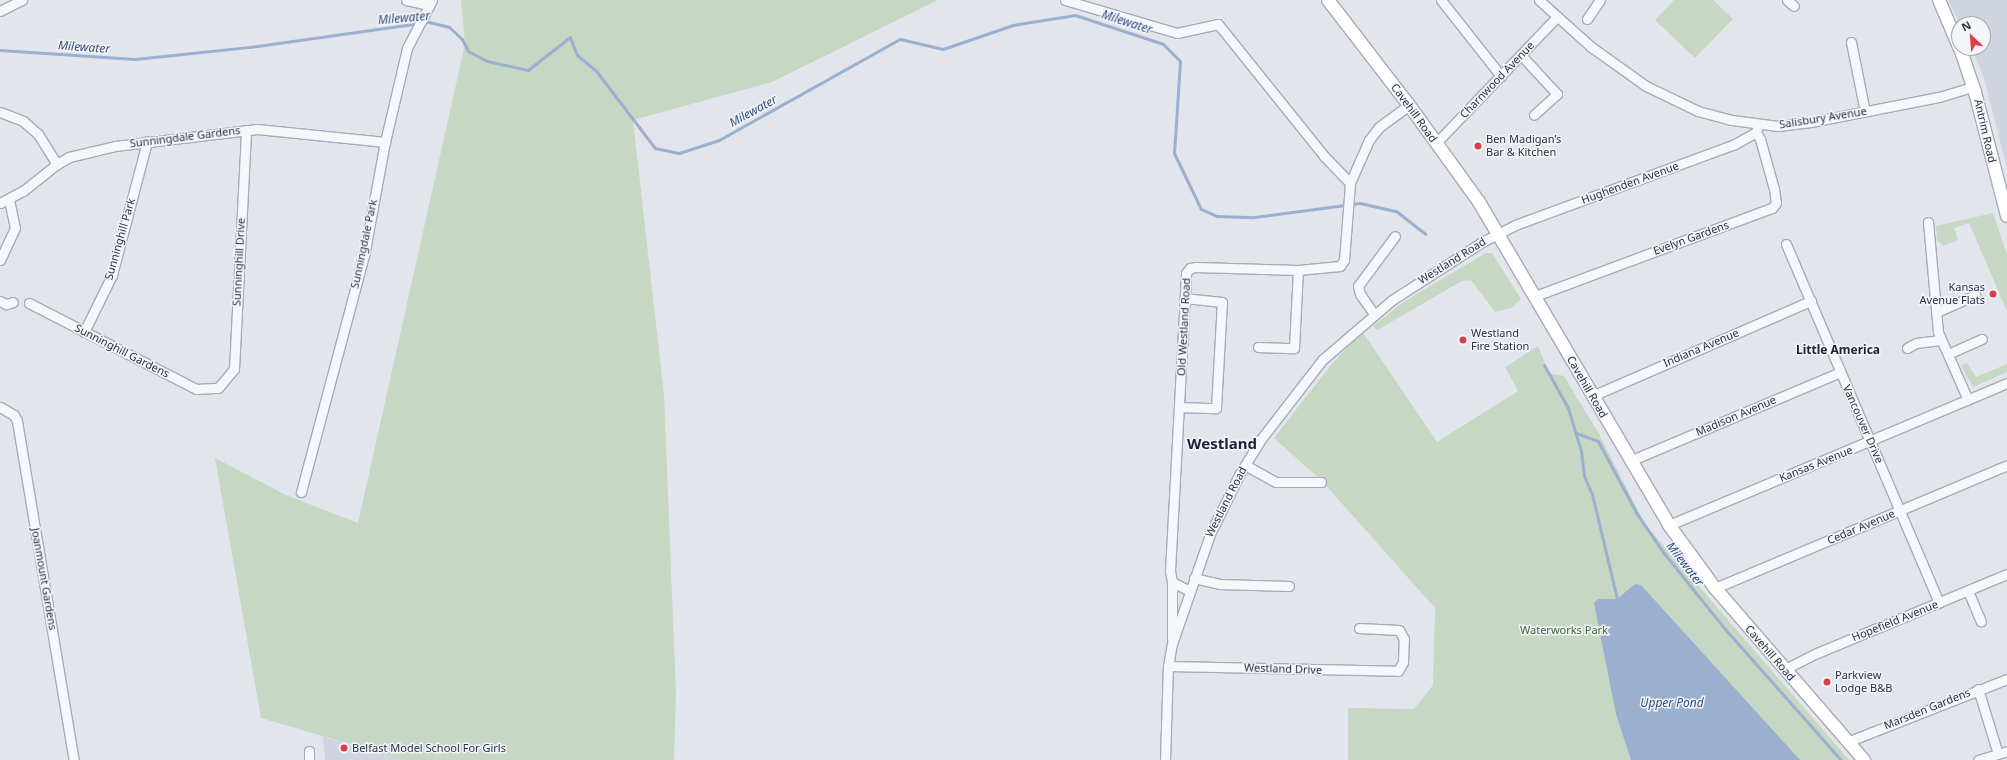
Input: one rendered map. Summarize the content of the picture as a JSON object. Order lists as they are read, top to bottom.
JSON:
{
  "streets": {
    "main road": ["Cavehill Road", "Antrim Road"],
    "street": [
      "Charnwood Avenue",
      "Salisbury Avenue",
      "Sunningdale Gardens",
      "Hughenden Avenue",
      "Evelyn Gardens",
      "Sunninghill Park",
      "Sunningdale Park",
      "Westland Road",
      "Sunninghill Drive",
      "Old Westland Road",
      "Indiana Avenue",
      "Sunninghill Gardens",
      "Madison Avenue",
      "Vancouver Drive",
      "Kansas Avenue",
      "Cedar Avenue",
      "Joanmount Gardens",
      "Hopefield Avenue",
      "Westland Drive",
      "Marsden Gardens"
    ]
  },
  "crossings": [
    ["Charnwood Avenue", "Cavehill Road"],
    ["Charnwood Avenue", "Salisbury Avenue"],
    ["Cavehill Road", "Hughenden Avenue"],
    ["Cavehill Road", "Evelyn Gardens"],
    ["Cavehill Road", "Westland Road"],
    ["Cavehill Road", "Old Westland Road"],
    ["Cavehill Road", "Indiana Avenue"],
    ["Cavehill Road", "Madison Avenue"],
    ["Cavehill Road", "Kansas Avenue"],
    ["Cavehill Road", "Cedar Avenue"],
    ["Cavehill Road", "Hopefield Avenue"],
    ["Cavehill Road", "Marsden Gardens"],
    ["Salisbury Avenue", "Antrim Road"],
    ["Salisbury Avenue", "Hughenden Avenue"],
    ["Salisbury Avenue", "Evelyn Gardens"],
    ["Sunningdale Gardens", "Sunninghill Park"],
    ["Sunningdale Gardens", "Sunningdale Park"],
    ["Sunningdale Gardens", "Sunninghill Drive"],
    ["Hughenden Avenue", "Evelyn Gardens"],
    ["Hughenden Avenue", "Westland Road"],
    ["Sunninghill Park", "Sunninghill Gardens"],
    ["Westland Road", "Old Westland Road"],
    ["Westland Road", "Westland Drive"],
    ["Sunninghill Drive", "Sunninghill Gardens"],
    ["Indiana Avenue", "Vancouver Drive"],
    ["Madison Avenue", "Vancouver Drive"],
    ["Vancouver Drive", "Kansas Avenue"],
    ["Vancouver Drive", "Cedar Avenue"],
    ["Vancouver Drive", "Hopefield Avenue"]
  ],
  "districts": ["Little America", "Westland"],
  "water": ["Milewater", "Upper Pond"],
  "parks": ["Waterworks Park"],
  "places": [
    "Ben Madigan’s Bar & Kitchen",
    "Kansas Avenue Flats",
    "Westland Fire Station",
    "Parkview Lodge B&B",
    "Belfast Model School For Girls"
  ],
  "north": "top left"
}
